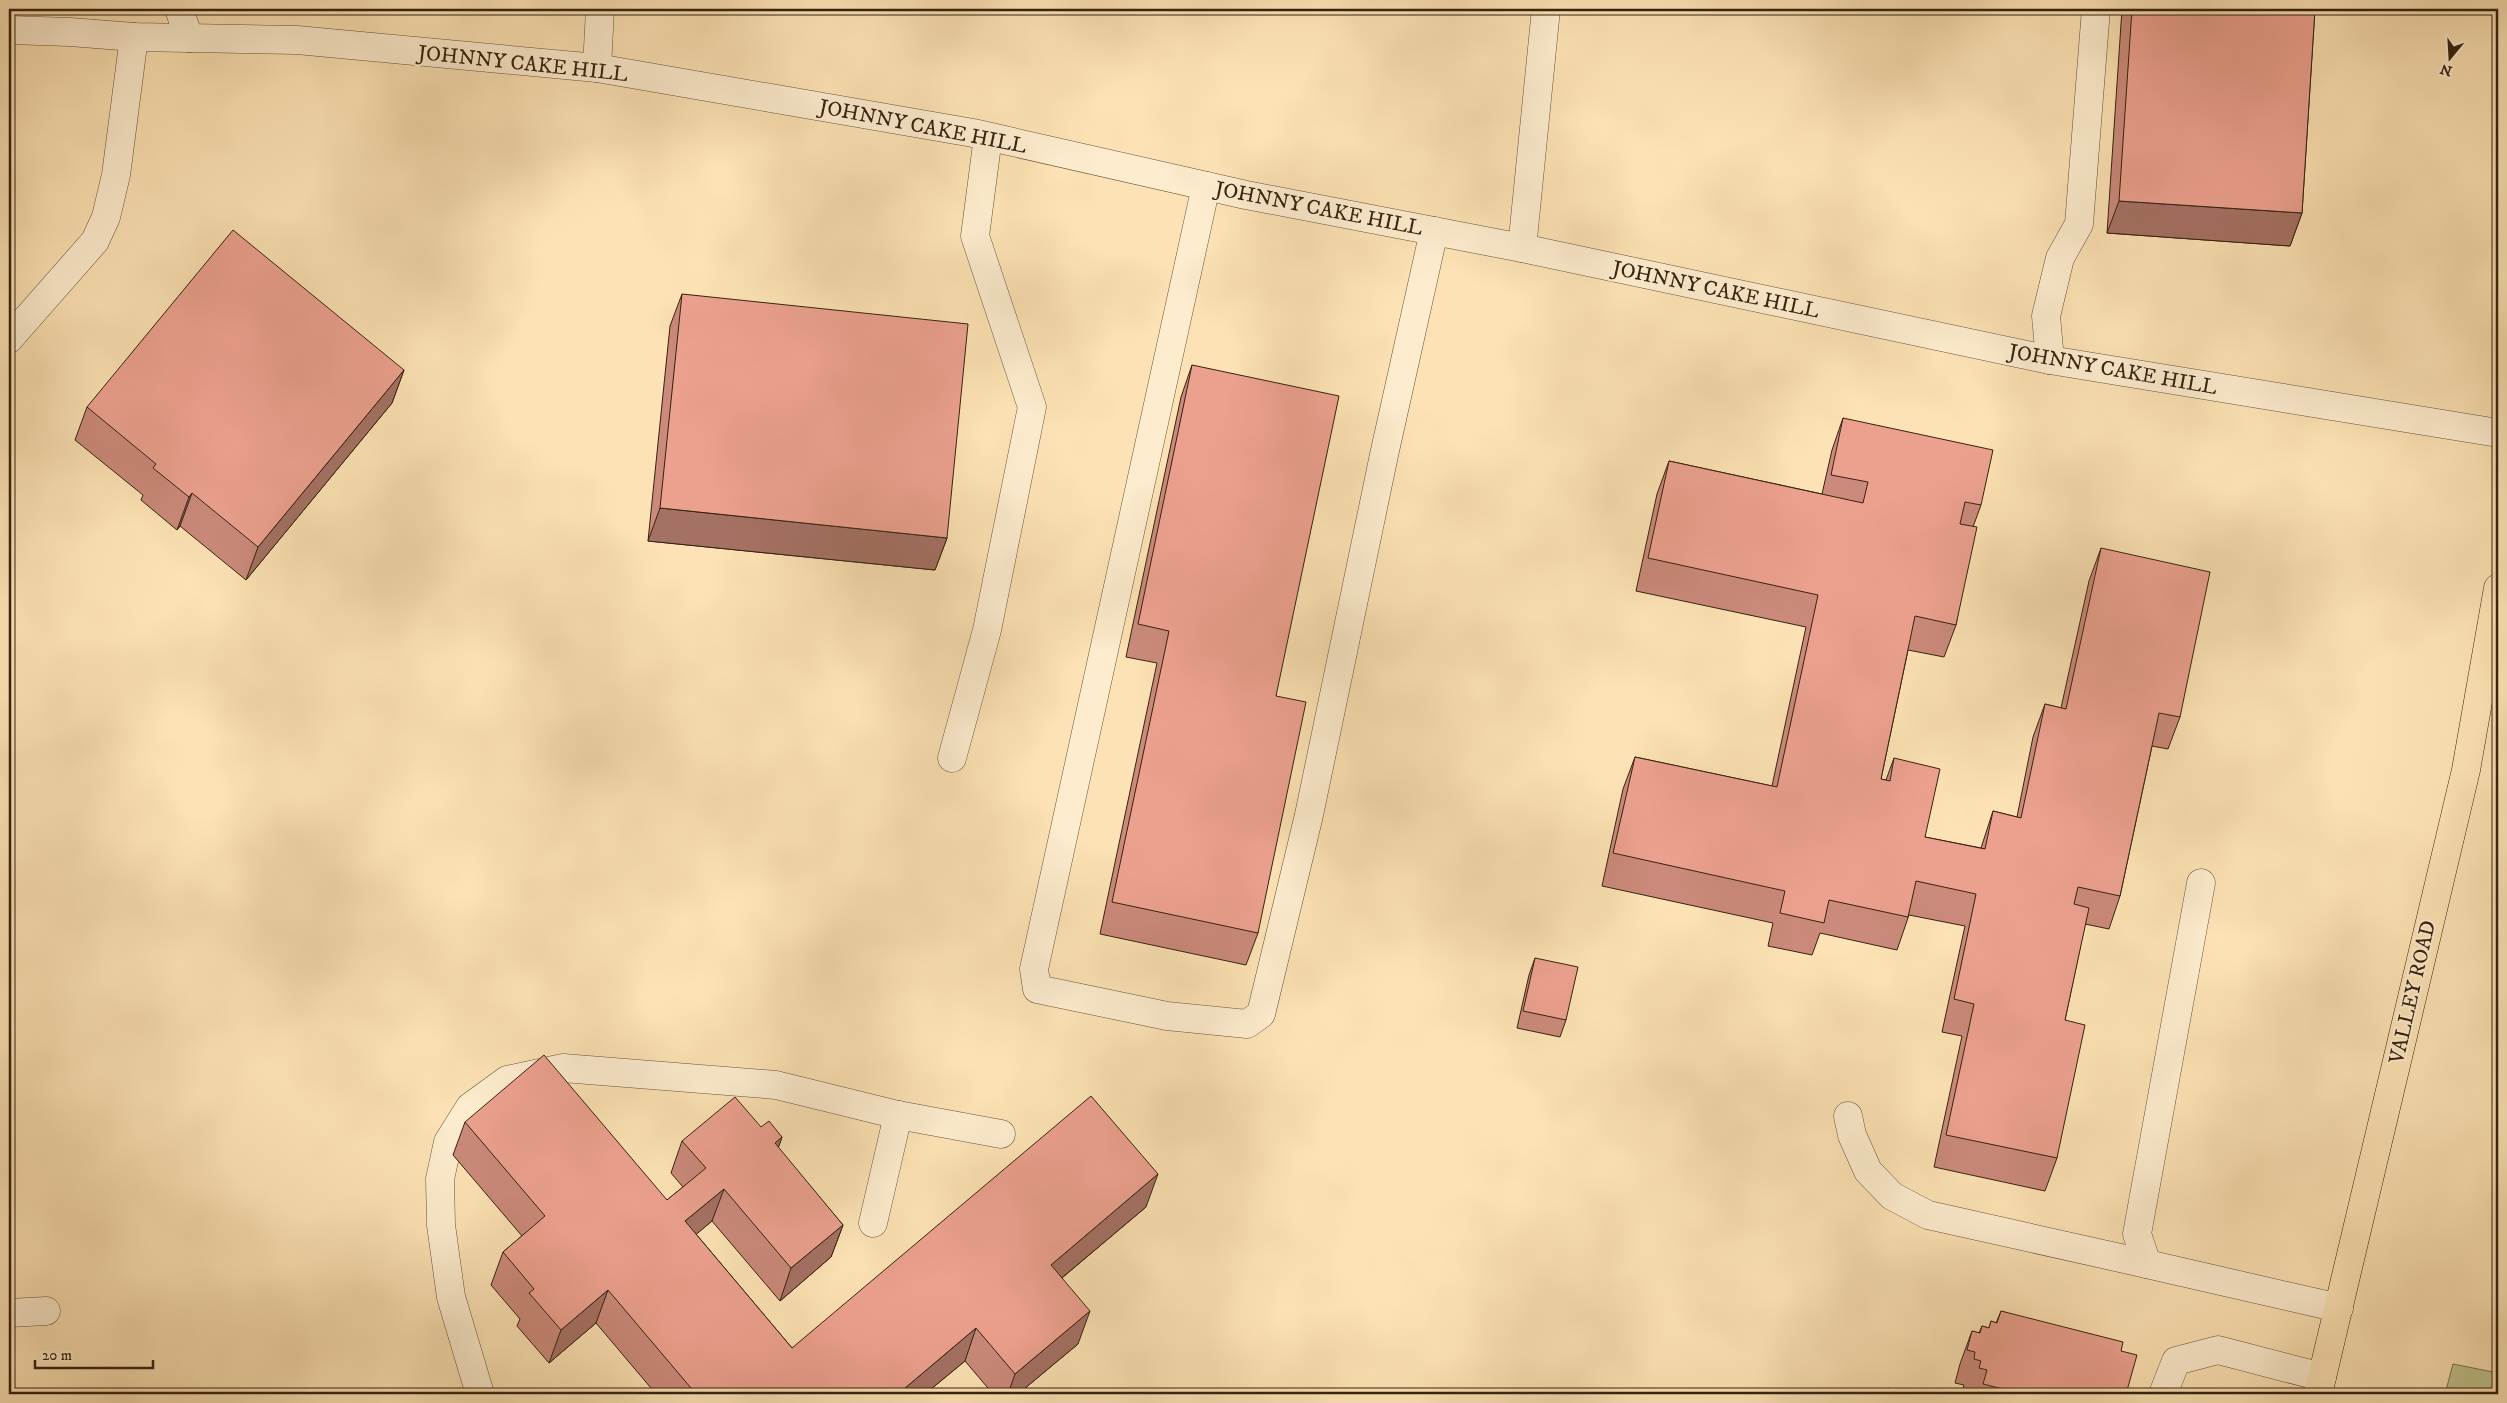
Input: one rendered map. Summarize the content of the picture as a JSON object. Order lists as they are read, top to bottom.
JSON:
{
  "streets": {
    "main road": ["VALLEY ROAD"],
    "street": ["JOHNNY CAKE HILL"]
  },
  "scale_bar": "20 m",
  "north": "bottom"
}
